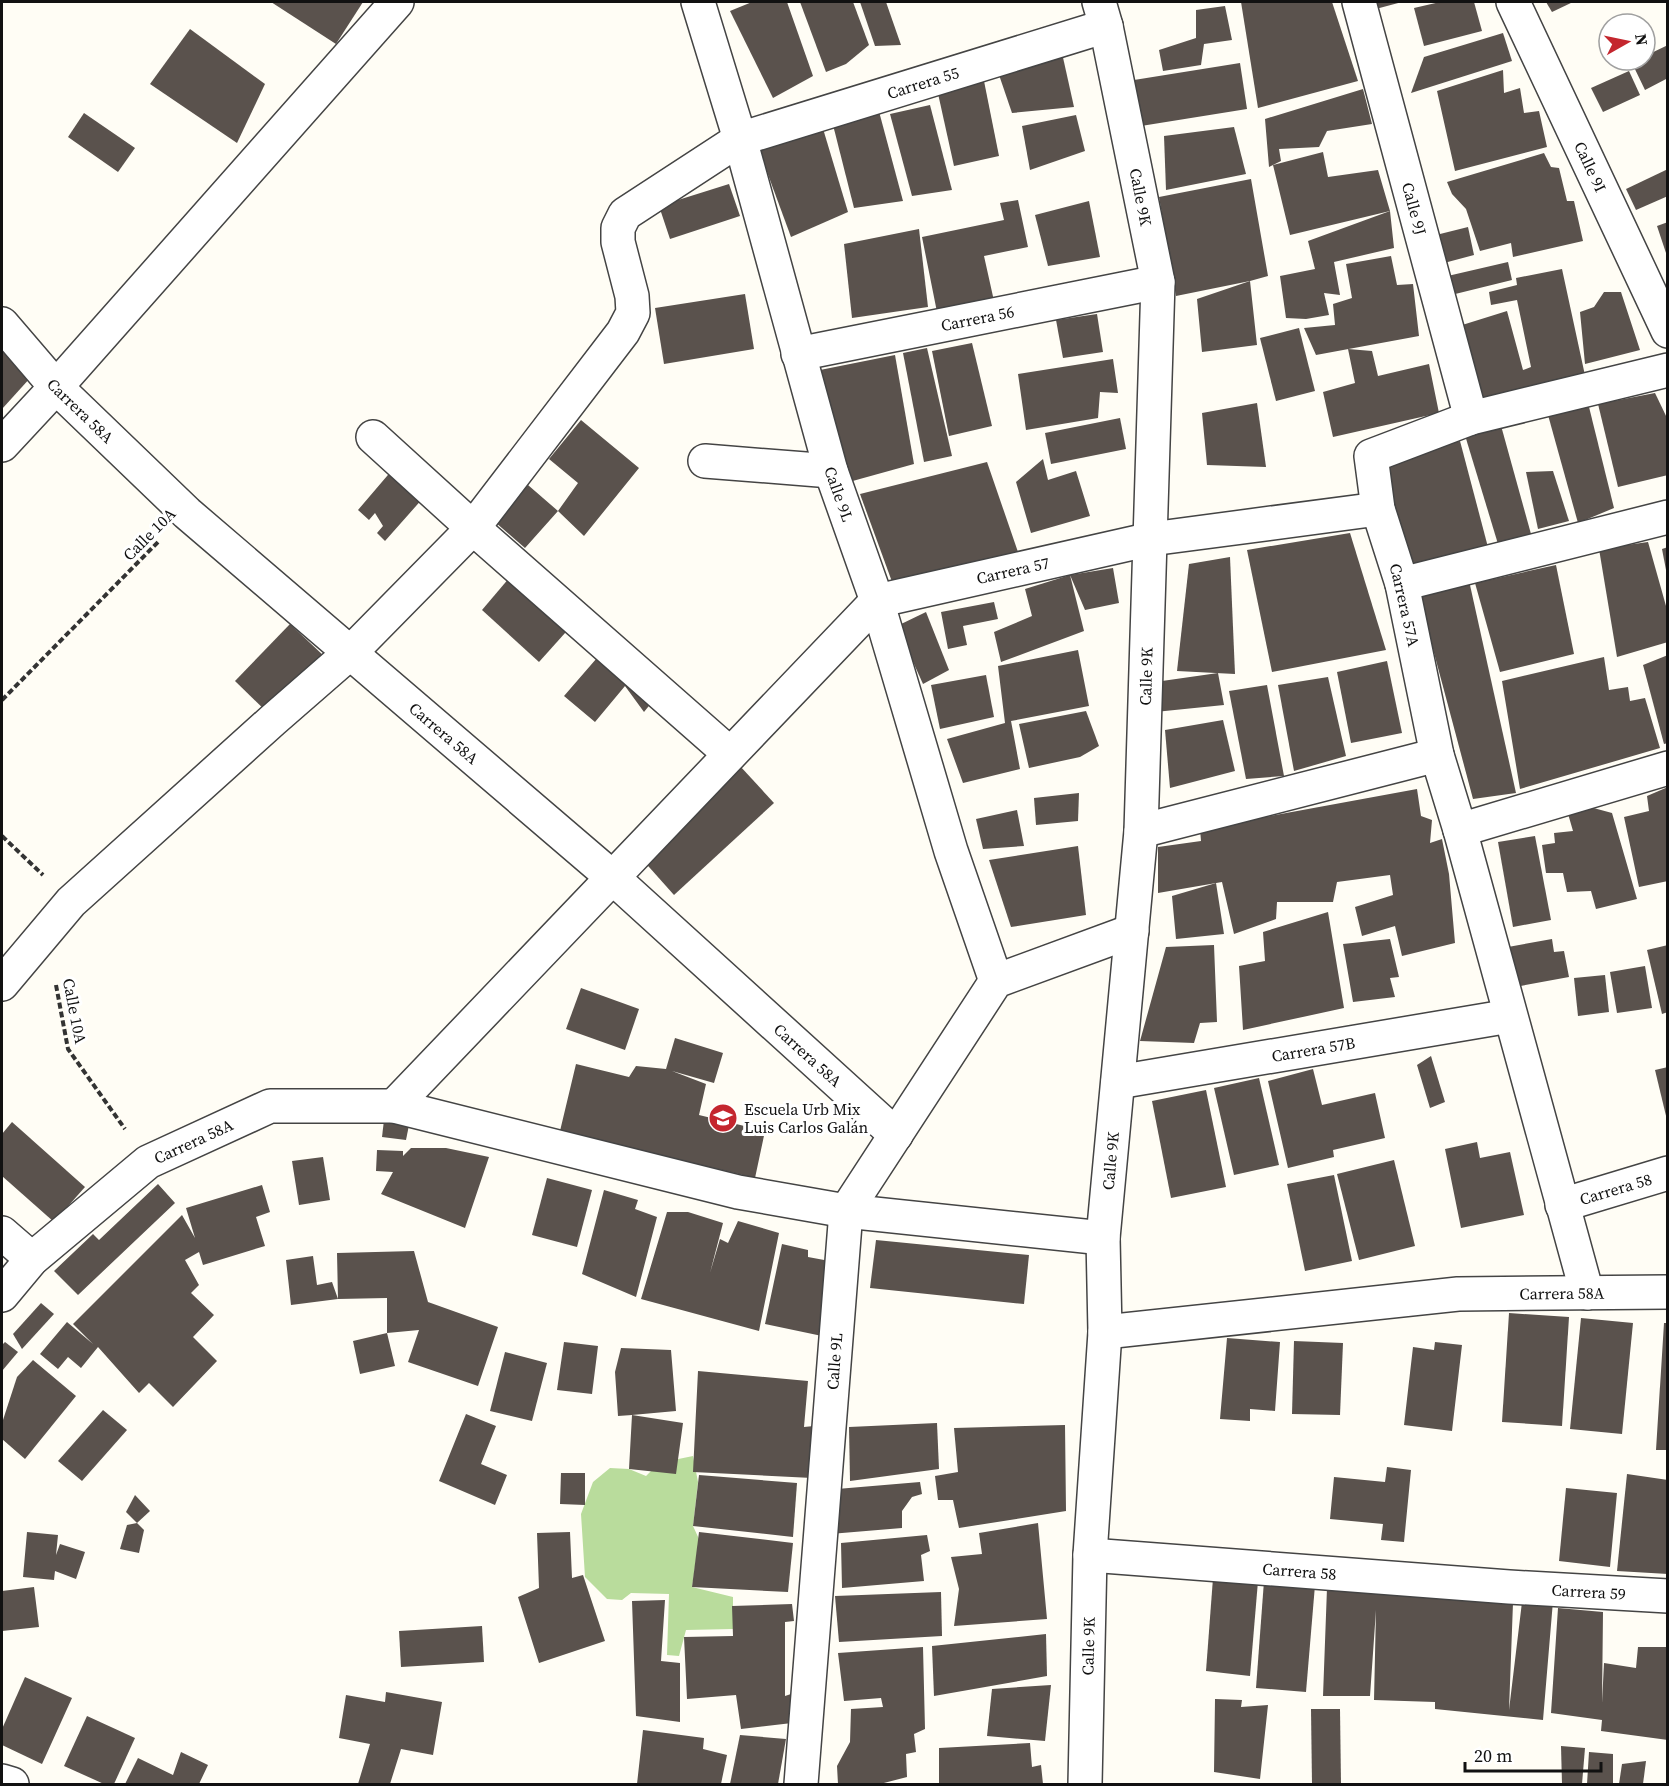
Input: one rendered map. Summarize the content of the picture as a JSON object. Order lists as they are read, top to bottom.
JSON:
{
  "streets": {
    "street": [
      "Carrera 55",
      "Calle 9I",
      "Calle 9K",
      "Calle 9J",
      "Carrera 56",
      "Carrera 58A",
      "Calle 9L",
      "Carrera 57",
      "Carrera 57A",
      "Carrera 57B",
      "Carrera 58",
      "Carrera 59"
    ],
    "path": ["Calle 10A"]
  },
  "crossings": [
    ["Carrera 55", "Calle 9K"],
    ["Carrera 55", "Carrera 58A"],
    ["Carrera 55", "Calle 9L"],
    ["Calle 9K", "Carrera 56"],
    ["Calle 9K", "Carrera 58A"],
    ["Calle 9K", "Carrera 57"],
    ["Calle 9K", "Carrera 57B"],
    ["Calle 9K", "Carrera 58"],
    ["Calle 9J", "Carrera 57A"],
    ["Carrera 56", "Calle 9L"],
    ["Carrera 58A", "Calle 9L"],
    ["Carrera 58A", "Calle 10A"],
    ["Calle 9L", "Carrera 57"],
    ["Carrera 58", "Carrera 59"]
  ],
  "places": {
    "school or university": ["Escuela Urb Mix Luis Carlos Galán"]
  },
  "scale_bar": "20 m",
  "north": "right"
}
